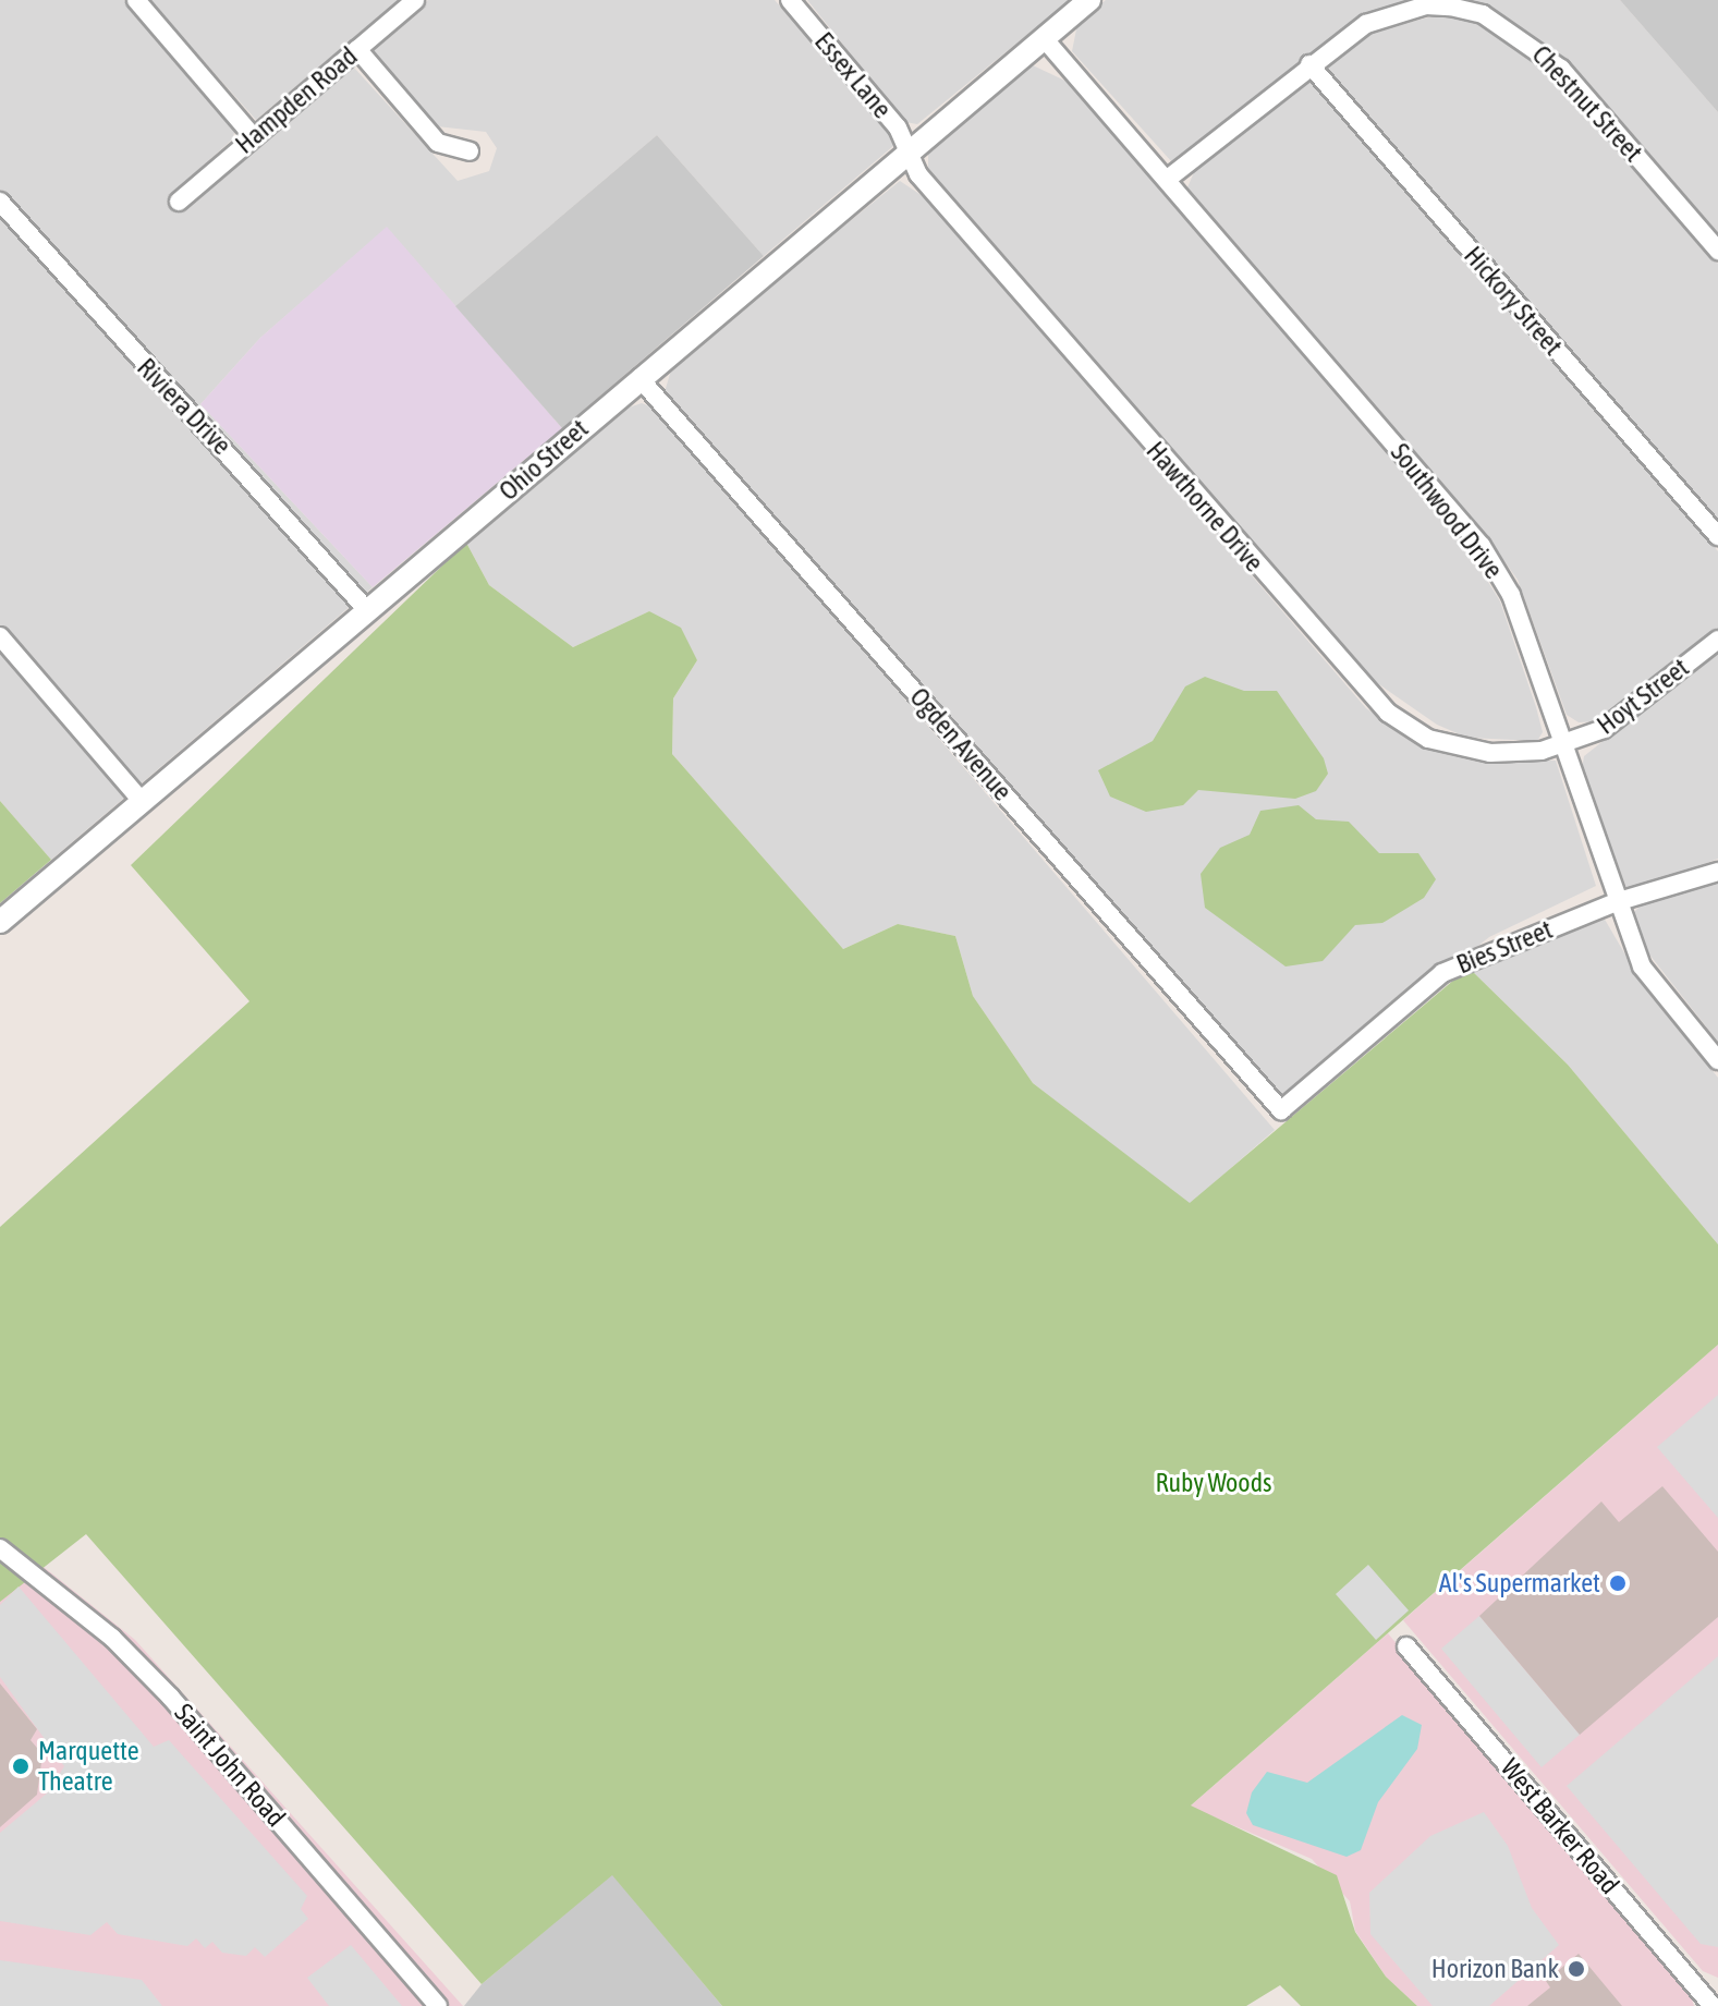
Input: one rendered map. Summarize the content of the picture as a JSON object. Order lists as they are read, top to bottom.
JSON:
{
  "streets": {
    "street": [
      "Essex Lane",
      "Hampden Road",
      "Chestnut Street",
      "Hickory Street",
      "Riviera Drive",
      "Ohio Street",
      "Hawthorne Drive",
      "Southwood Drive",
      "Hoyt Street",
      "Ogden Avenue",
      "Bies Street",
      "Saint John Road",
      "West Barker Road"
    ]
  },
  "crossings": [
    ["Essex Lane", "Ohio Street"],
    ["Essex Lane", "Hawthorne Drive"],
    ["Chestnut Street", "Hickory Street"],
    ["Chestnut Street", "Southwood Drive"],
    ["Riviera Drive", "Ohio Street"],
    ["Ohio Street", "Hawthorne Drive"],
    ["Ohio Street", "Southwood Drive"],
    ["Ohio Street", "Ogden Avenue"],
    ["Hawthorne Drive", "Southwood Drive"],
    ["Hawthorne Drive", "Hoyt Street"],
    ["Southwood Drive", "Hoyt Street"],
    ["Southwood Drive", "Bies Street"],
    ["Ogden Avenue", "Bies Street"]
  ],
  "parks": ["Ruby Woods"],
  "places": ["Al's Supermarket", "Marquette Theatre", "Horizon Bank"]
}
